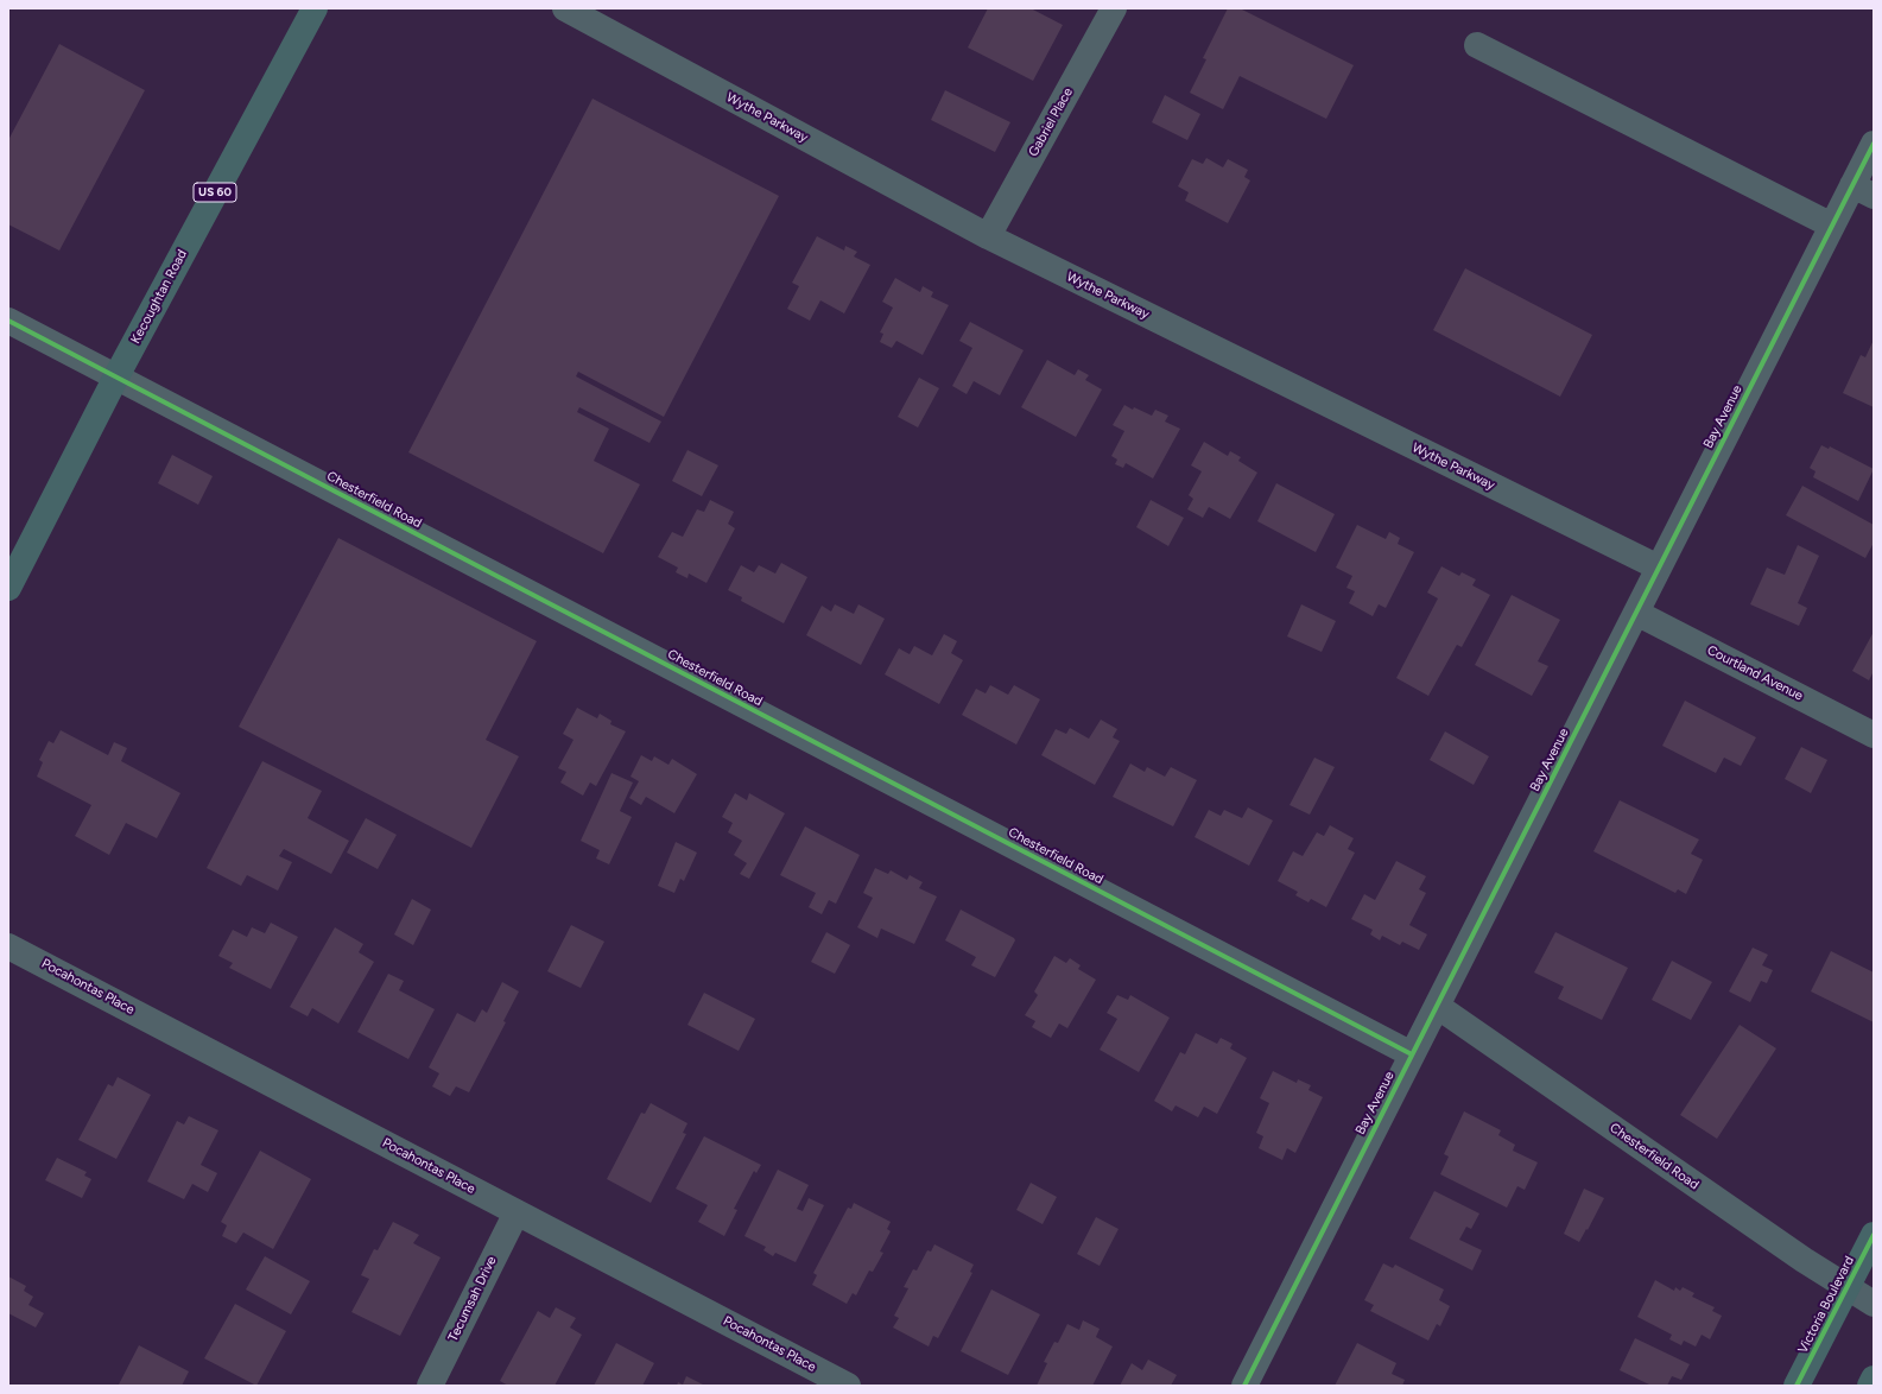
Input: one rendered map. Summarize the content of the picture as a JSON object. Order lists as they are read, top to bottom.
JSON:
{
  "streets": {
    "main road": ["US 60", "Kecoughtan Road", "Victoria Boulevard"],
    "street": [
      "Wythe Parkway",
      "Gabriel Place",
      "Bay Avenue",
      "Chesterfield Road",
      "Courtland Avenue",
      "Pocahontas Place",
      "Tecumsah Drive"
    ]
  },
  "crossings": [
    ["Wythe Parkway", "Gabriel Place"],
    ["Wythe Parkway", "Bay Avenue"],
    ["Kecoughtan Road", "Chesterfield Road"],
    ["Bay Avenue", "Chesterfield Road"],
    ["Bay Avenue", "Courtland Avenue"],
    ["Chesterfield Road", "Victoria Boulevard"],
    ["Pocahontas Place", "Tecumsah Drive"]
  ]
}
